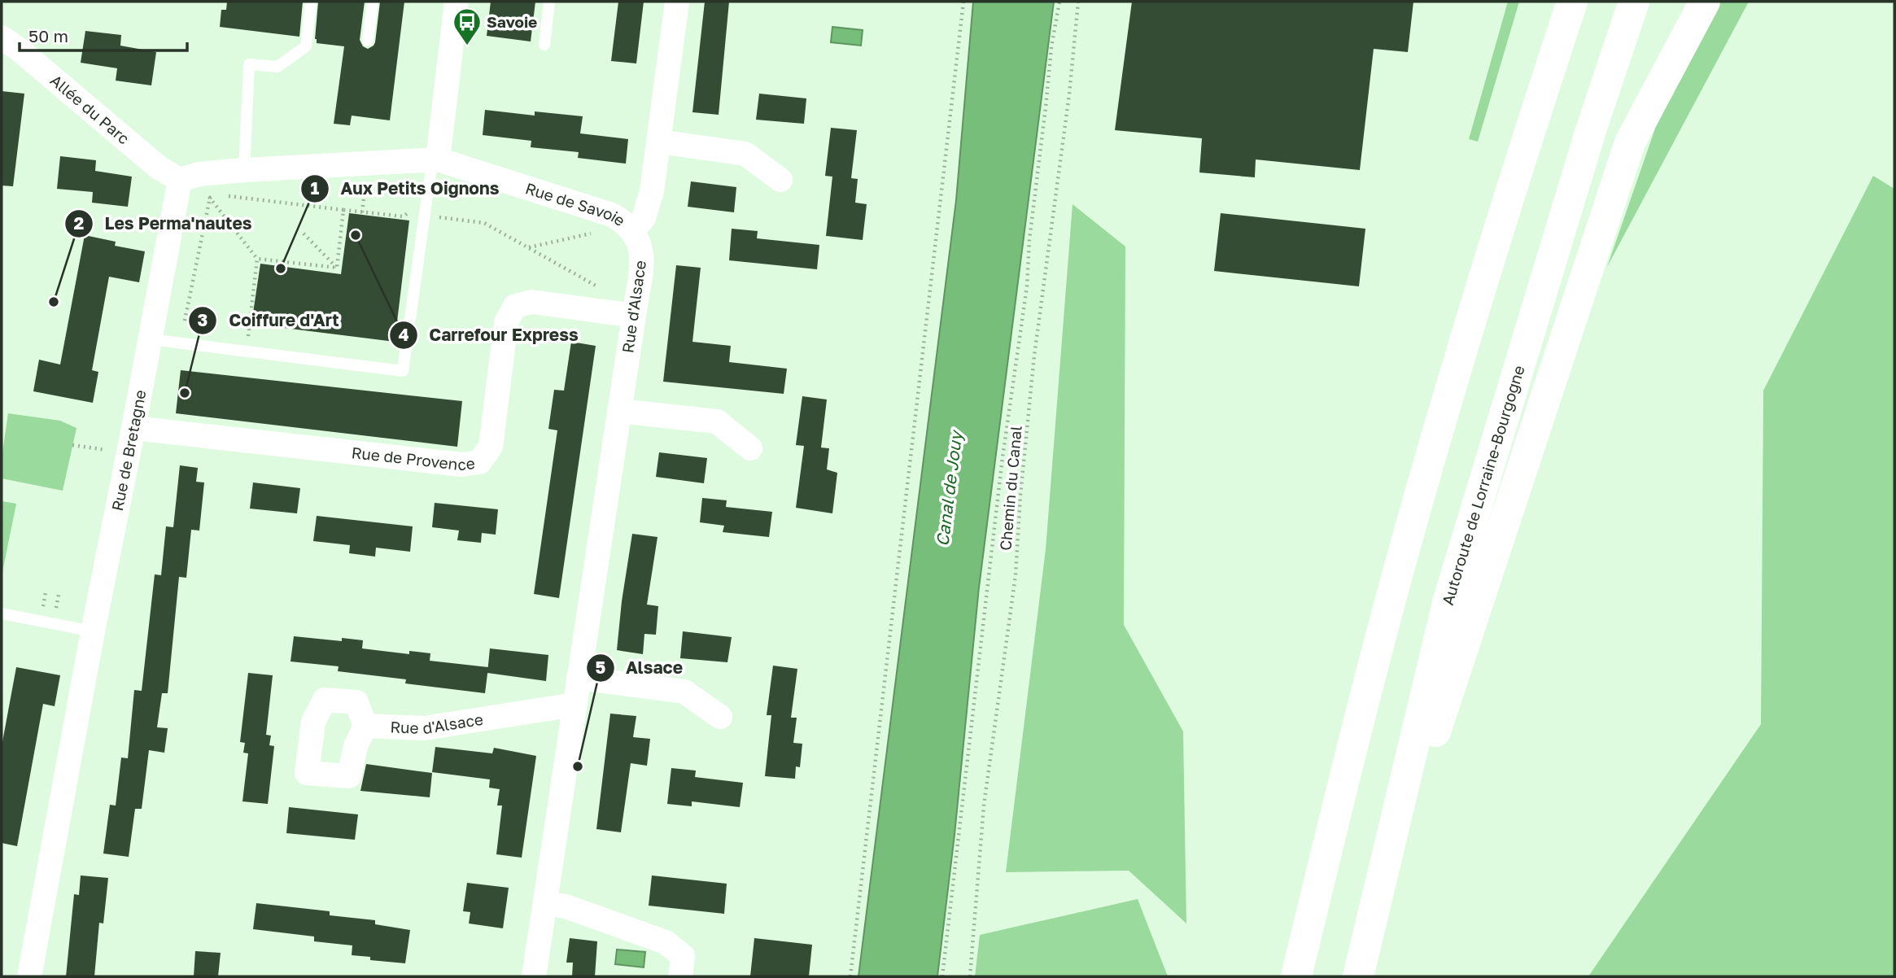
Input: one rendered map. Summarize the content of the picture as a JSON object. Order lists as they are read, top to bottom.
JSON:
{
  "streets": {
    "highway": ["Autoroute de Lorraine-Bourgogne"],
    "street": [
      "Allée du Parc",
      "Rue de Savoie",
      "Rue d'Alsace",
      "Rue de Bretagne",
      "Rue de Provence"
    ],
    "path": ["Chemin du Canal"]
  },
  "crossings": [
    ["Allée du Parc", "Rue de Bretagne"],
    ["Rue de Savoie", "Rue d'Alsace"],
    ["Rue d'Alsace", "Rue de Provence"],
    ["Rue de Bretagne", "Rue de Provence"]
  ],
  "water": ["Canal de Jouy"],
  "places": {
    "bus stop": ["Savoie"],
    "other": [
      "Carrefour Express",
      "Aux Petits Oignons",
      "Les Perma'nautes",
      "Coiffure d'Art",
      "Alsace"
    ]
  },
  "scale_bar": "50 m"
}
